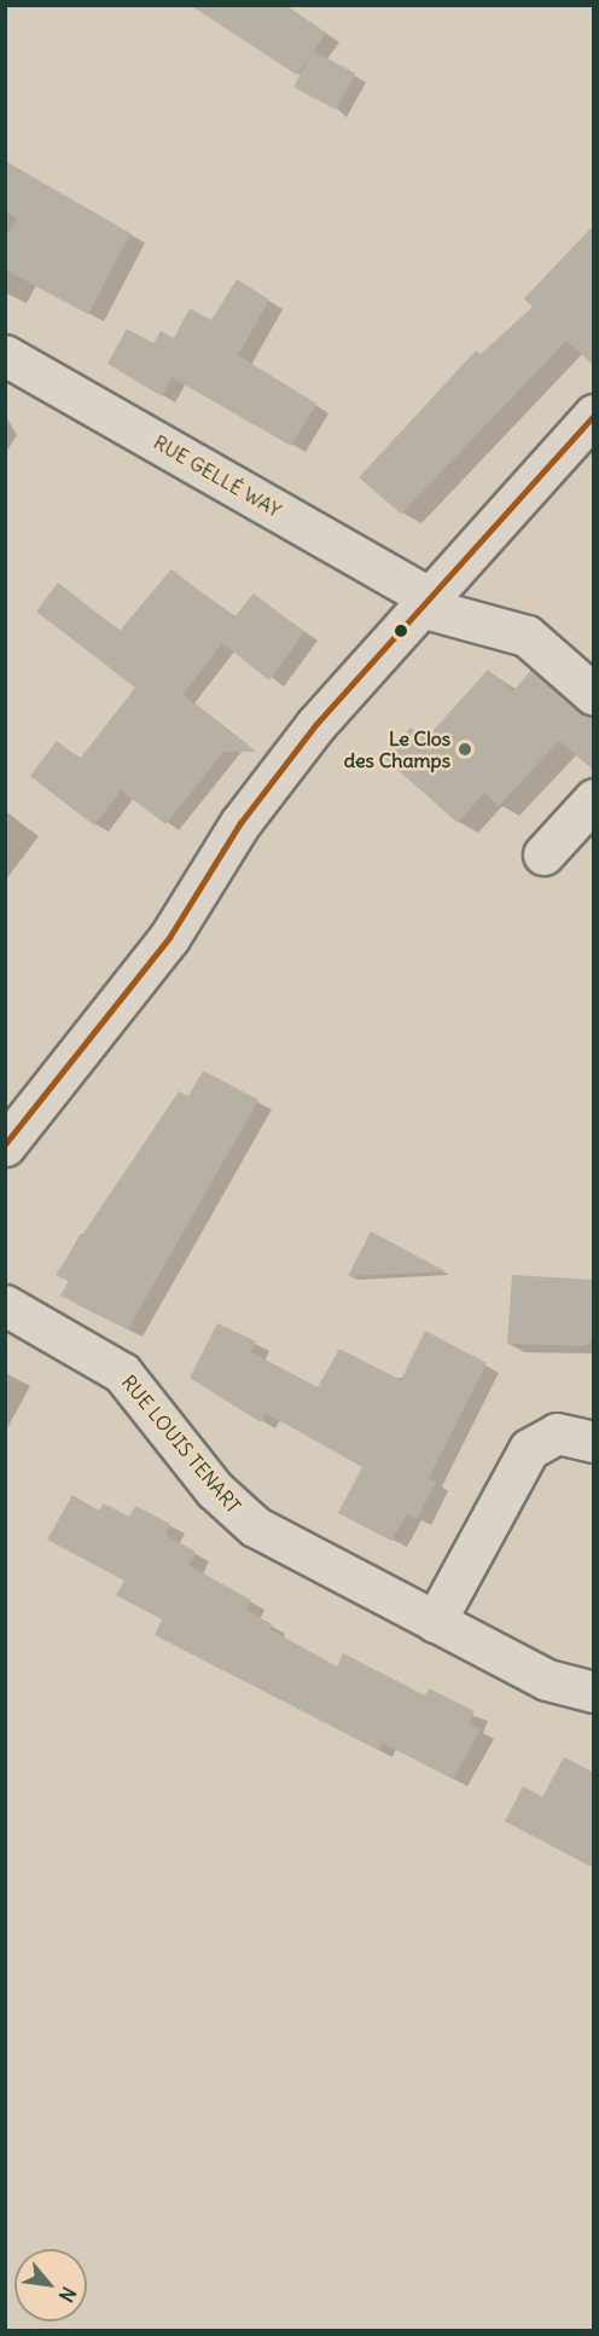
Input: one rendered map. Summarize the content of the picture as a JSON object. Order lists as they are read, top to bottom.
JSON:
{
  "streets": {
    "street": ["RUE GELLÉ WAY", "RUE LOUIS TENART"]
  },
  "places": ["Le Clos des Champs"],
  "north": "bottom right"
}
